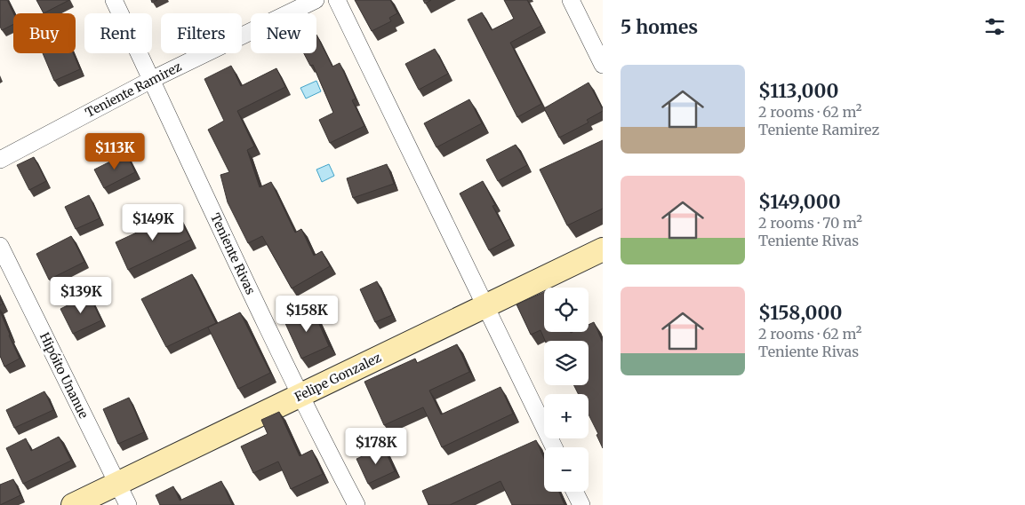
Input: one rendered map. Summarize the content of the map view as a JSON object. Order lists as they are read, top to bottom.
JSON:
{
  "streets": {
    "street": [
      "Teniente Ramirez",
      "Teniente Rivas",
      "Hipóito Unanue",
      "Felipe Gonzalez"
    ]
  },
  "crossings": [
    ["Teniente Ramirez", "Teniente Rivas"],
    ["Teniente Rivas", "Felipe Gonzalez"],
    ["Hipóito Unanue", "Felipe Gonzalez"]
  ],
  "page": {
    "heading": "5 homes",
    "chip": [
      "Buy",
      "Rent",
      "Filters",
      "New"
    ],
    "list": [
      {
        "name": "$113,000",
        "note": "2 rooms · 62 m² · Teniente Ramirez"
      },
      {
        "name": "$149,000",
        "note": "2 rooms · 70 m² · Teniente Rivas"
      },
      {
        "name": "$158,000",
        "note": "2 rooms · 62 m² · Teniente Rivas"
      }
    ],
    "price": [
      "$113K",
      "$149K",
      "$139K",
      "$158K",
      "$178K"
    ],
    "map_buttons": ["+", "−"]
  }
}
